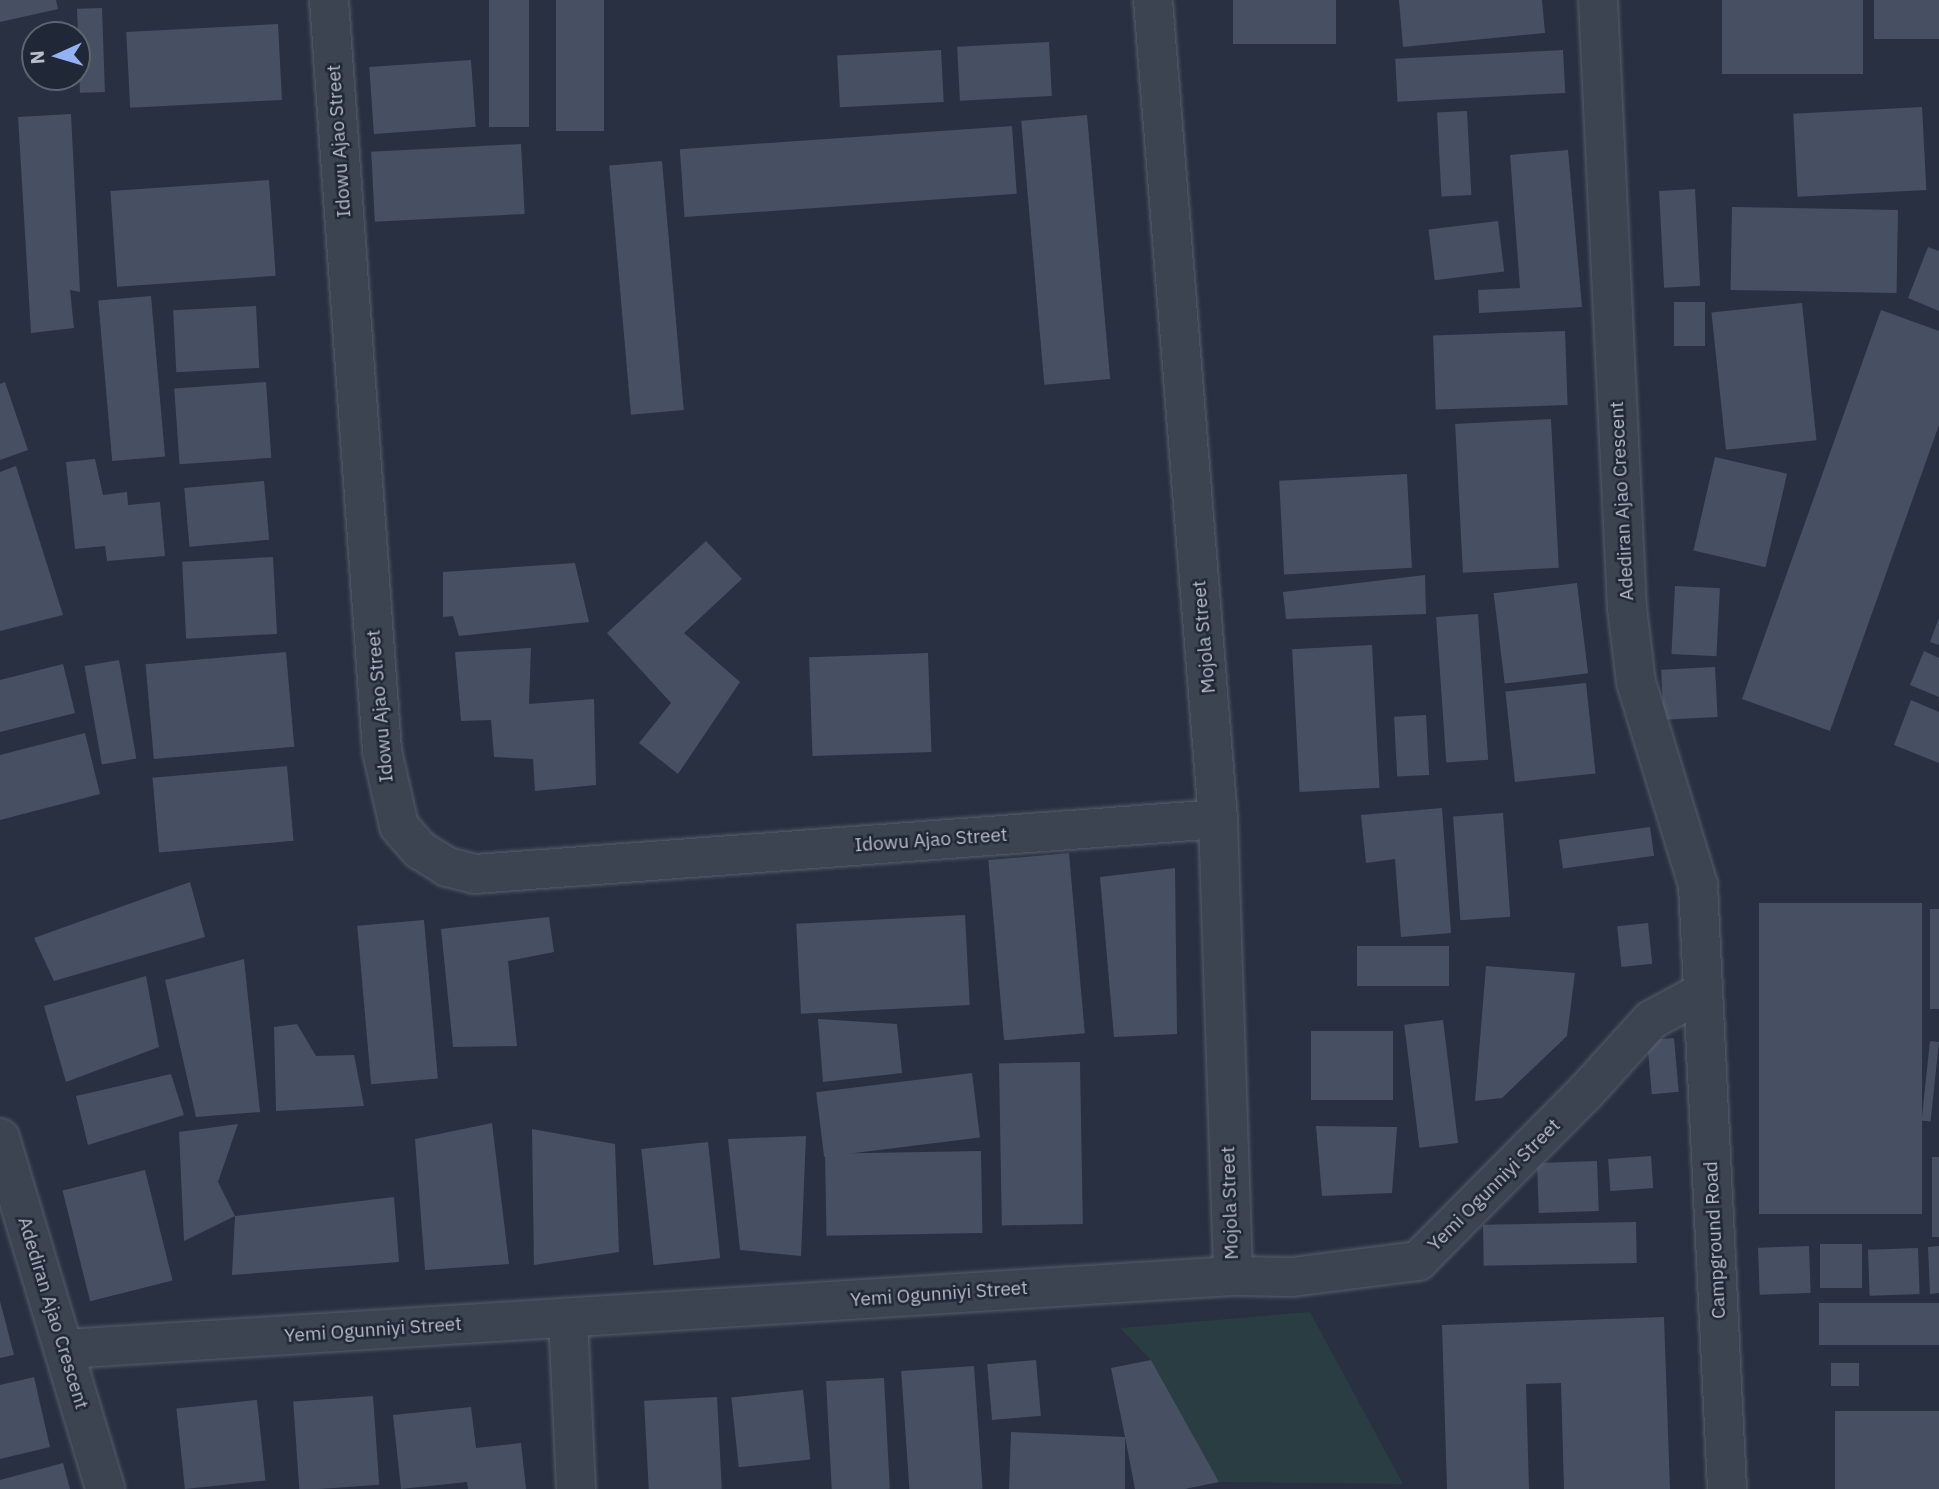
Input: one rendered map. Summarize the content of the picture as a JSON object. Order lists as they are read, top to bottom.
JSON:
{
  "streets": {
    "street": [
      "Idowu Ajao Street",
      "Adediran Ajao Crescent",
      "Mojola Street",
      "Yemi Ogunniyi Street",
      "Campground Road"
    ]
  },
  "crossings": [
    ["Idowu Ajao Street", "Mojola Street"],
    ["Adediran Ajao Crescent", "Yemi Ogunniyi Street"],
    ["Adediran Ajao Crescent", "Campground Road"],
    ["Mojola Street", "Yemi Ogunniyi Street"],
    ["Yemi Ogunniyi Street", "Campground Road"]
  ],
  "north": "left"
}
